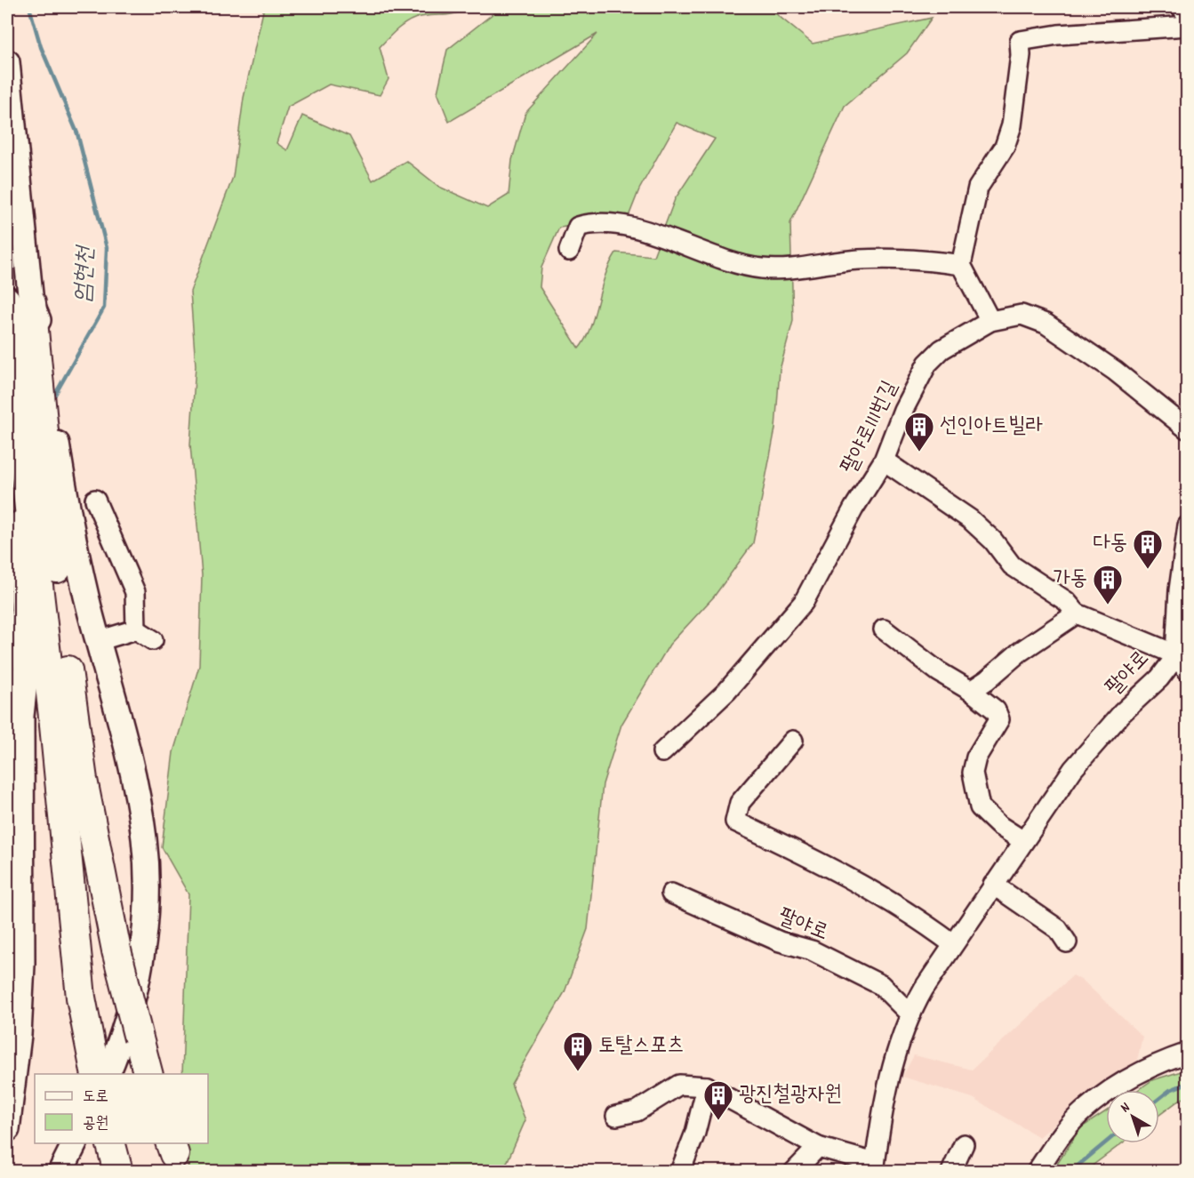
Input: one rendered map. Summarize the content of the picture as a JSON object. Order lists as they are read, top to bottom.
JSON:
{
  "streets": {
    "street": ["팔야로111번길", "팔야로"]
  },
  "crossings": [
    ["팔야로111번길", "팔야로"]
  ],
  "water": ["엄현천"],
  "places": {
    "building": [
      "선인아트빌라",
      "다동",
      "가동",
      "토탈스포츠",
      "광진철광자원"
    ]
  },
  "legend": ["도로", "공원"],
  "north": "top left"
}
